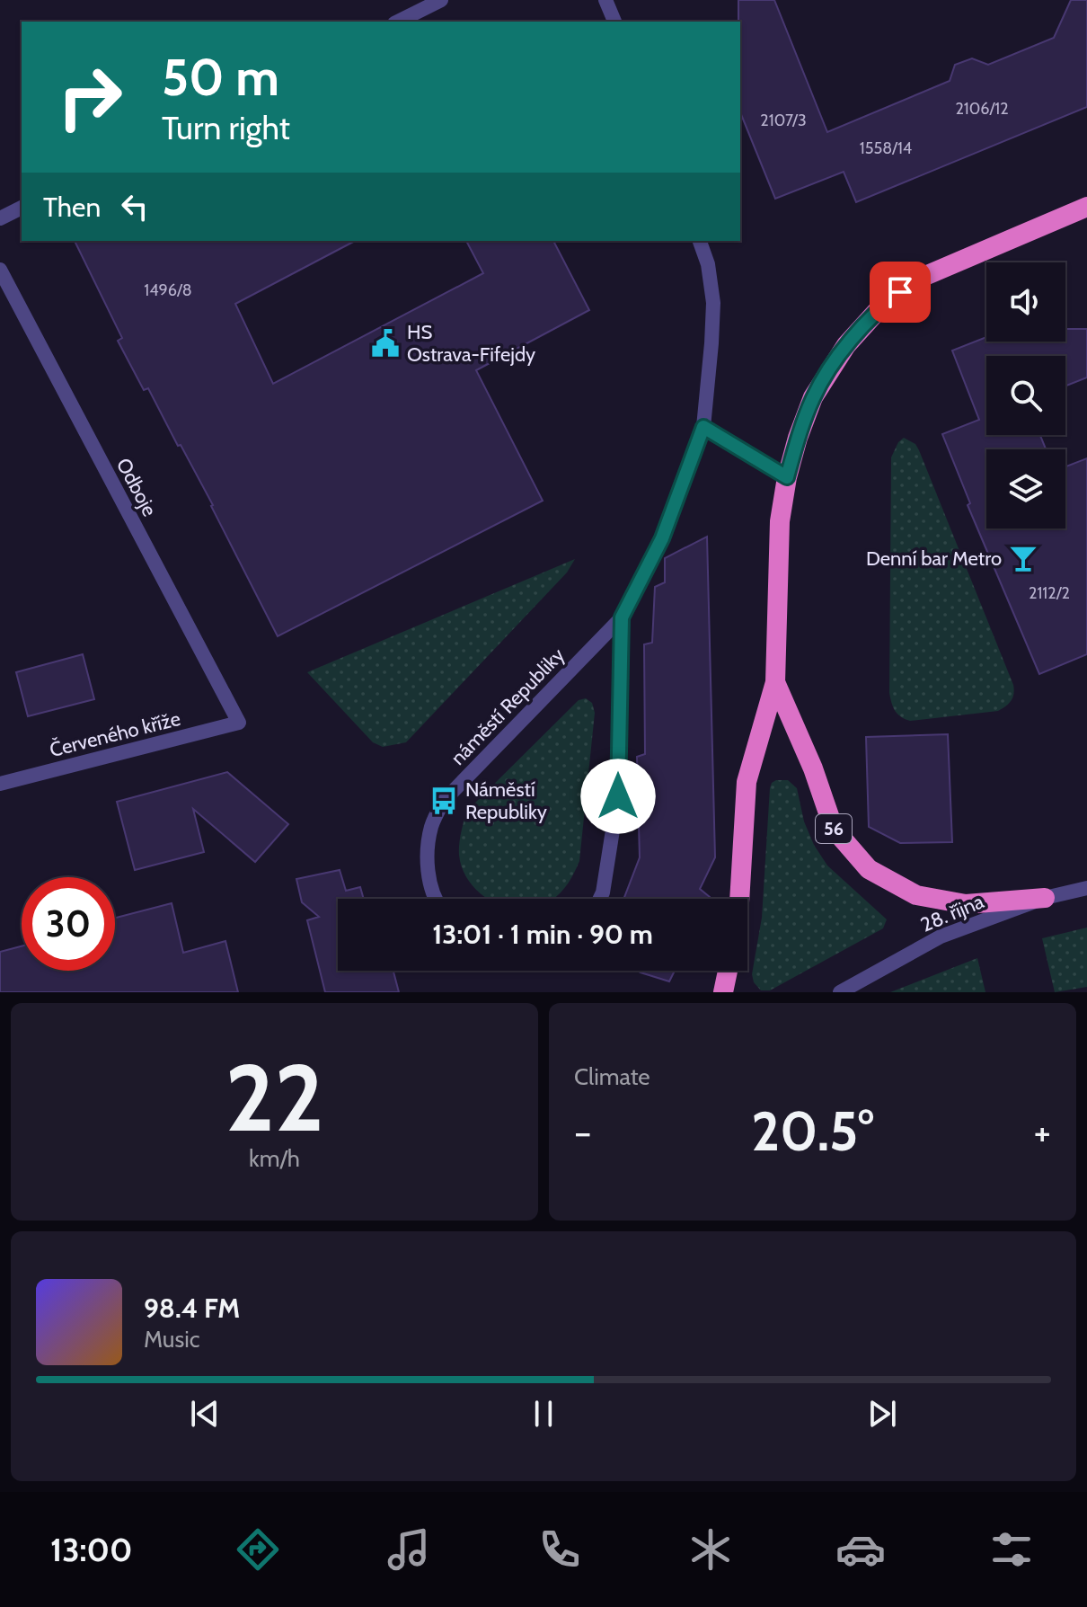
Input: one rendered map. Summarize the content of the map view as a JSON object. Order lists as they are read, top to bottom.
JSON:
{
  "streets": {
    "highway": ["56"],
    "street": [
      "Odboje",
      "náměstí Republiky",
      "Červeného kříže",
      "28. října"
    ]
  },
  "crossings": [
    ["Odboje", "Červeného kříže"],
    ["56", "28. října"]
  ],
  "places": {
    "public building": ["HS Ostrava-Fifejdy"],
    "bar": ["Denní bar Metro"],
    "bus stop": ["Náměstí Republiky"]
  },
  "house_numbers": [
    "2106/12",
    "2107/3",
    "1558/14",
    "1496/8",
    "2112/2"
  ],
  "page": {
    "turn": ["50 m", "Turn right"],
    "then": "Then",
    "limit": "30",
    "trip": "13:01 · 1 min · 90 m",
    "tile": [
      ["22", "km/h"],
      "Climate"
    ],
    "heat": ["−", "20.5°", "+"],
    "song": ["98.4 FM", "Music"],
    "tabs": "13:00"
  }
}
